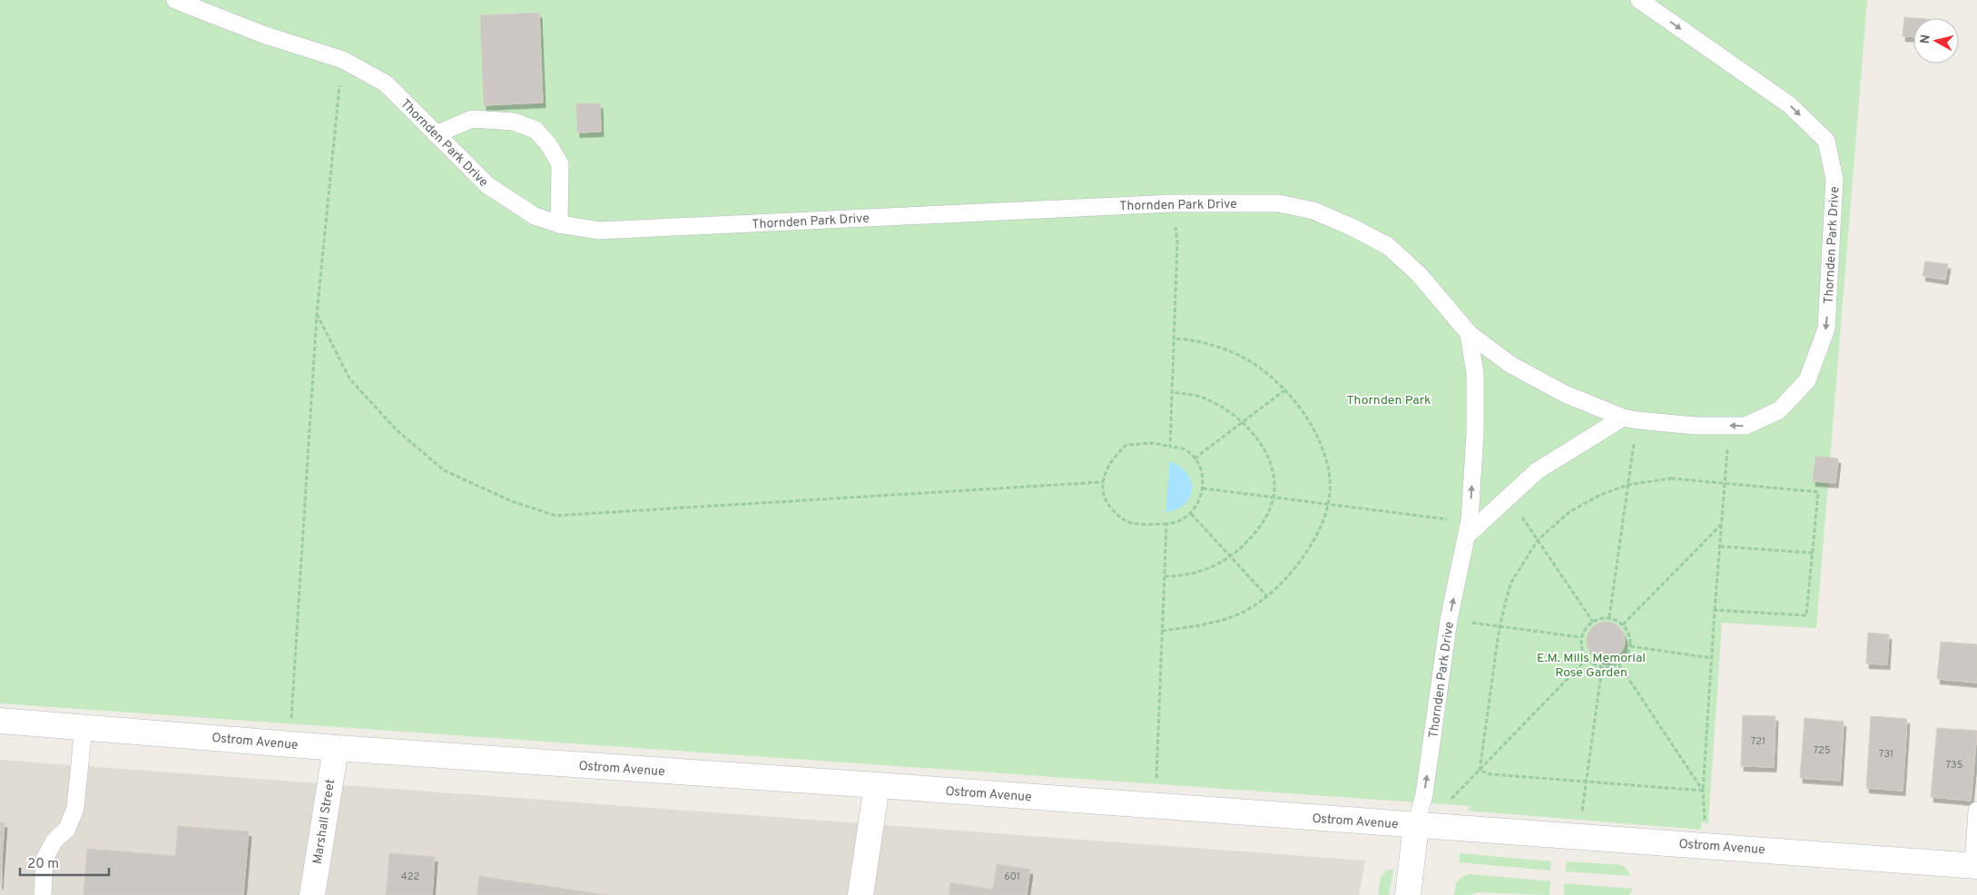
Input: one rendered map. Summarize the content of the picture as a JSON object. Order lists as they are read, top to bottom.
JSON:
{
  "streets": {
    "street": ["Ostrom Avenue", "Marshall Street"],
    "lane": ["Thornden Park Drive"]
  },
  "crossings": [
    ["Thornden Park Drive", "Ostrom Avenue"],
    ["Ostrom Avenue", "Marshall Street"]
  ],
  "parks": ["Thornden Park", "E.M. Mills Memorial Rose Garden"],
  "house_numbers": [
    "721",
    "725",
    "731",
    "735",
    "422",
    "601"
  ],
  "scale_bar": "20 m",
  "north": "left"
}
